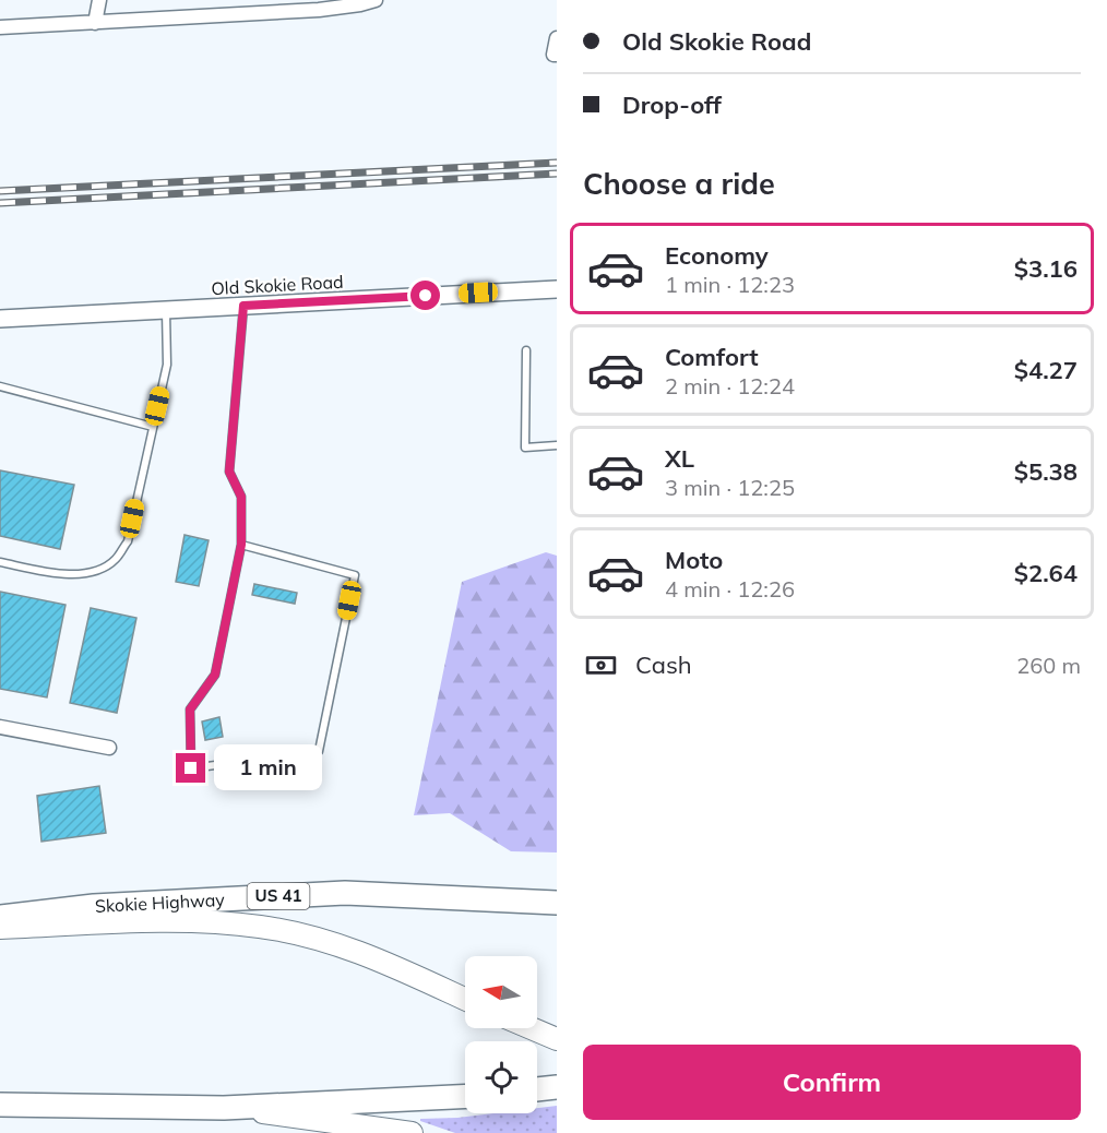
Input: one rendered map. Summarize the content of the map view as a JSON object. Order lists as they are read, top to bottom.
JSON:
{
  "streets": {
    "highway": ["US 41", "Skokie Highway"],
    "street": ["Old Skokie Road"]
  },
  "north": "left",
  "page": {
    "banner": ["Old Skokie Road", "Drop-off"],
    "heading": "Choose a ride",
    "list": [
      {
        "name": "Economy",
        "note": "1 min · 12:23",
        "value": "$3.16"
      },
      {
        "name": "Comfort",
        "note": "2 min · 12:24",
        "value": "$4.27"
      },
      {
        "name": "XL",
        "note": "3 min · 12:25",
        "value": "$5.38"
      },
      {
        "name": "Moto",
        "note": "4 min · 12:26",
        "value": "$2.64"
      }
    ],
    "pay": ["Cash", "260 m"],
    "bubble": "1 min",
    "buttons": "Confirm"
  }
}
